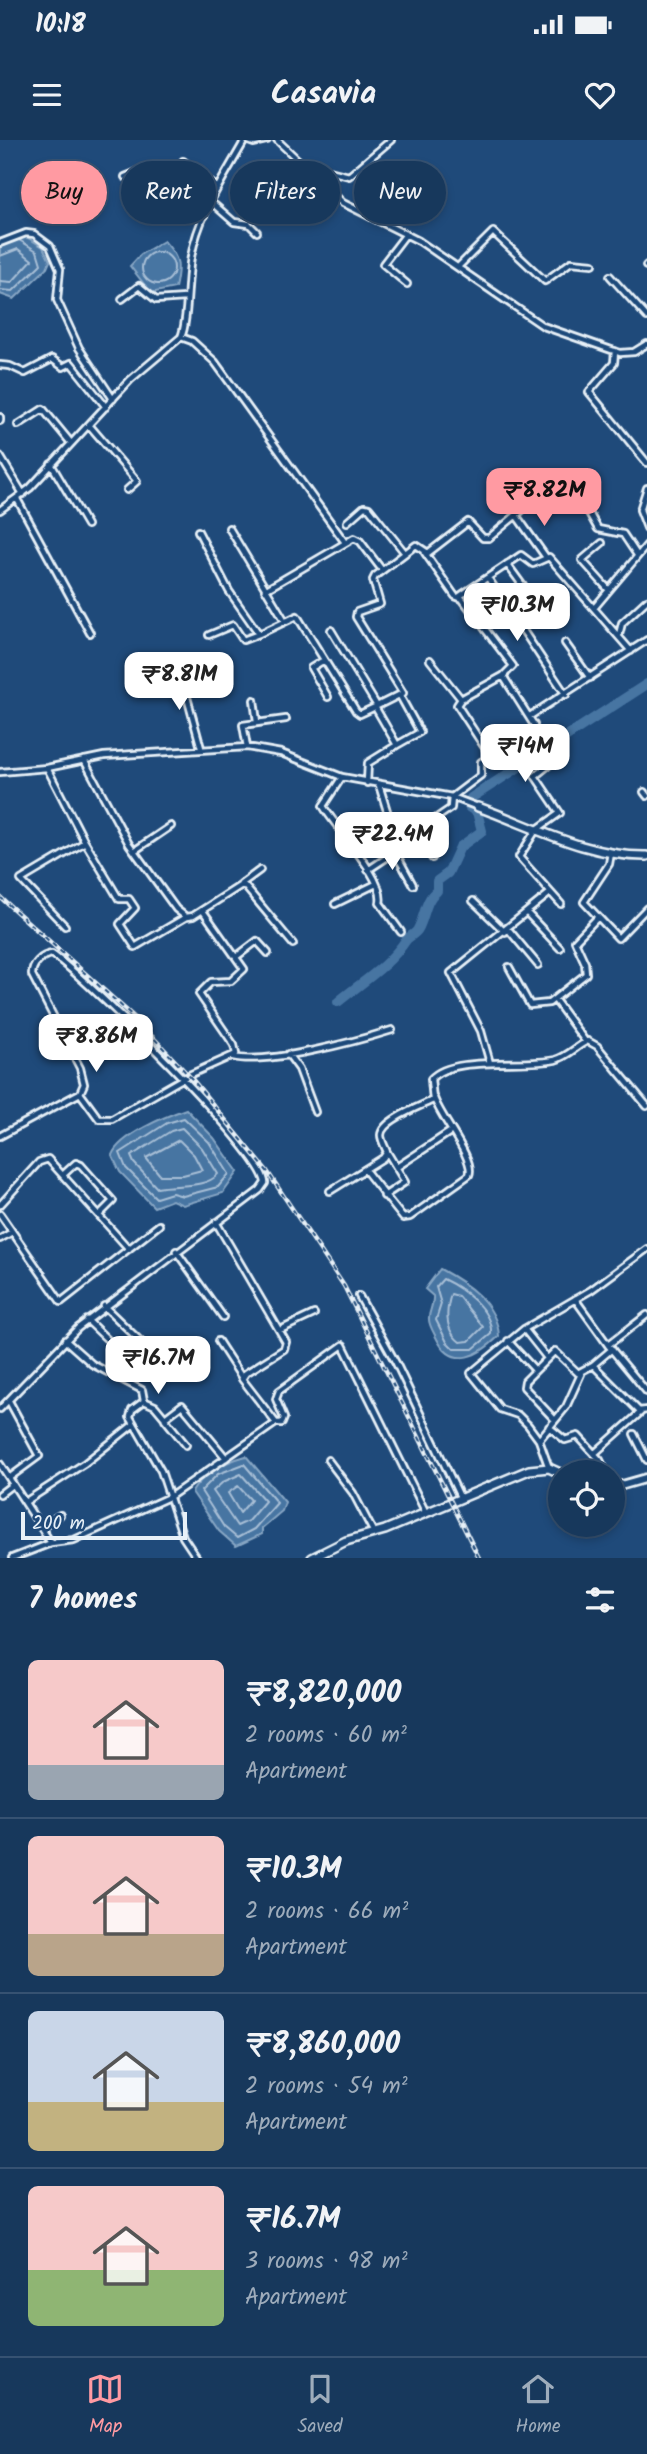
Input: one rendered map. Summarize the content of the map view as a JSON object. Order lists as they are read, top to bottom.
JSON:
{
  "scale_bar": "200 m",
  "page": {
    "status": "10:18",
    "header": "Casavia",
    "chip": [
      "Buy",
      "Rent",
      "Filters",
      "New"
    ],
    "price": [
      "₹8.82M",
      "₹10.3M",
      "₹8.81M",
      "₹14M",
      "₹22.4M",
      "₹8.86M",
      "₹16.7M"
    ],
    "scale": "200 m",
    "heading": "7 homes",
    "list": [
      {
        "name": "₹8,820,000",
        "note": "2 rooms · 60 m² · Apartment"
      },
      {
        "name": "₹10.3M",
        "note": "2 rooms · 66 m² · Apartment"
      },
      {
        "name": "₹8,860,000",
        "note": "2 rooms · 54 m² · Apartment"
      },
      {
        "name": "₹16.7M",
        "note": "3 rooms · 98 m² · Apartment"
      }
    ],
    "tabs": ["Map", "Saved", "Home"]
  }
}
